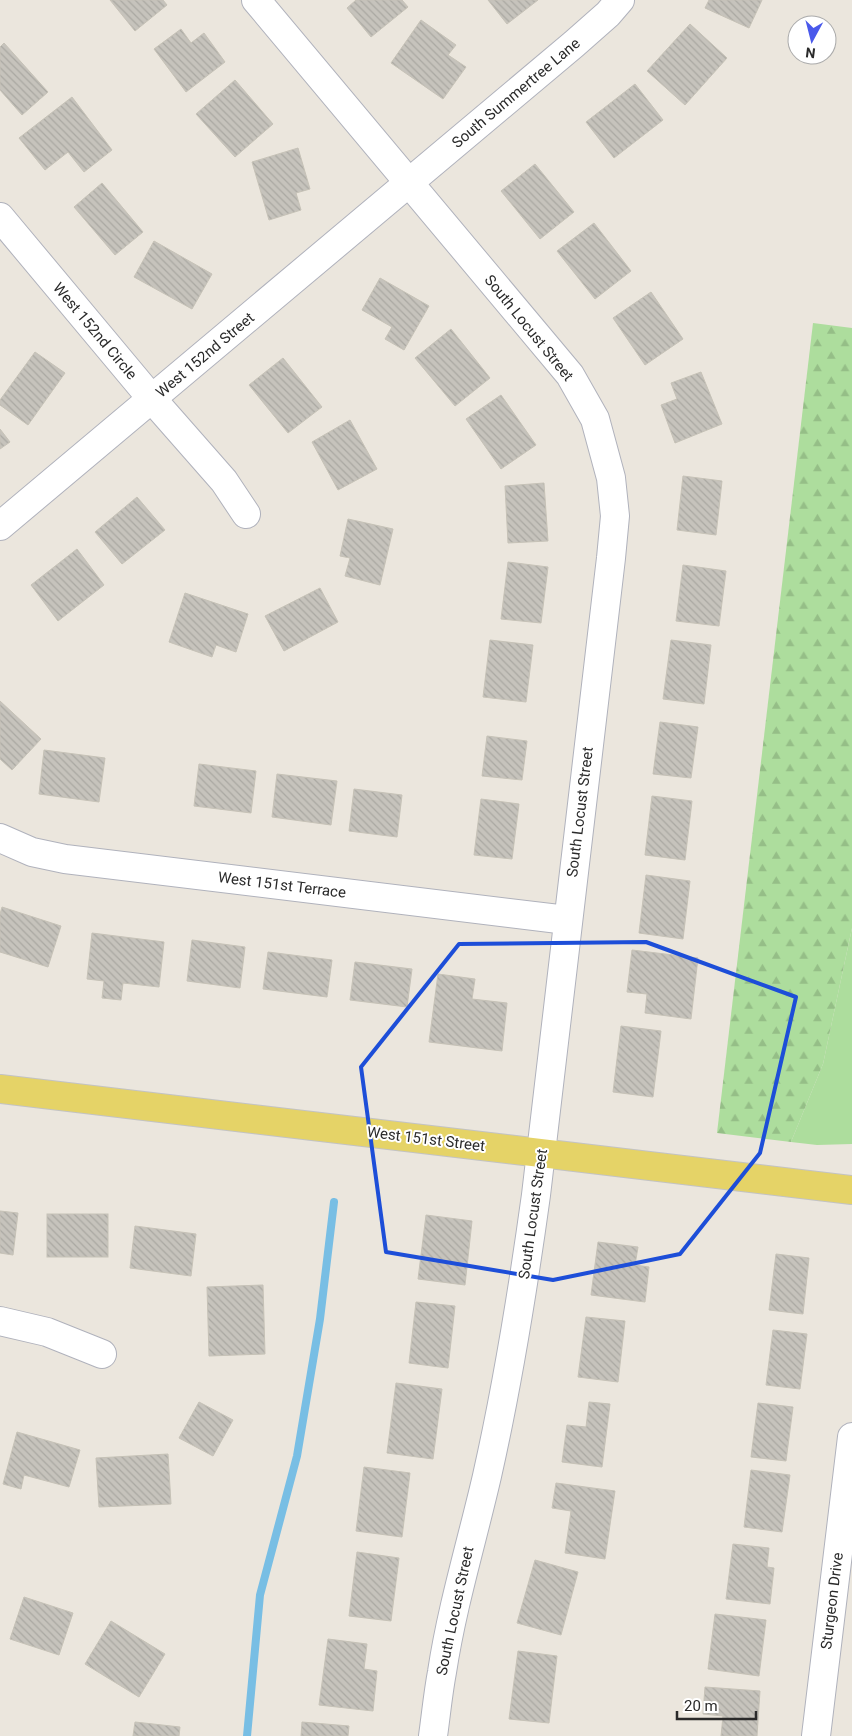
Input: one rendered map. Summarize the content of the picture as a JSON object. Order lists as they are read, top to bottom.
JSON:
{
  "streets": {
    "main road": ["West 151st Street"],
    "street": [
      "South Summertree Lane",
      "South Locust Street",
      "West 152nd Circle",
      "West 152nd Street",
      "West 151st Terrace",
      "Sturgeon Drive"
    ]
  },
  "crossings": [
    ["South Summertree Lane", "South Locust Street"],
    ["South Summertree Lane", "West 152nd Street"],
    ["South Locust Street", "West 152nd Street"],
    ["South Locust Street", "West 151st Terrace"],
    ["South Locust Street", "West 151st Street"],
    ["West 152nd Circle", "West 152nd Street"]
  ],
  "scale_bar": "20 m",
  "north": "bottom"
}
